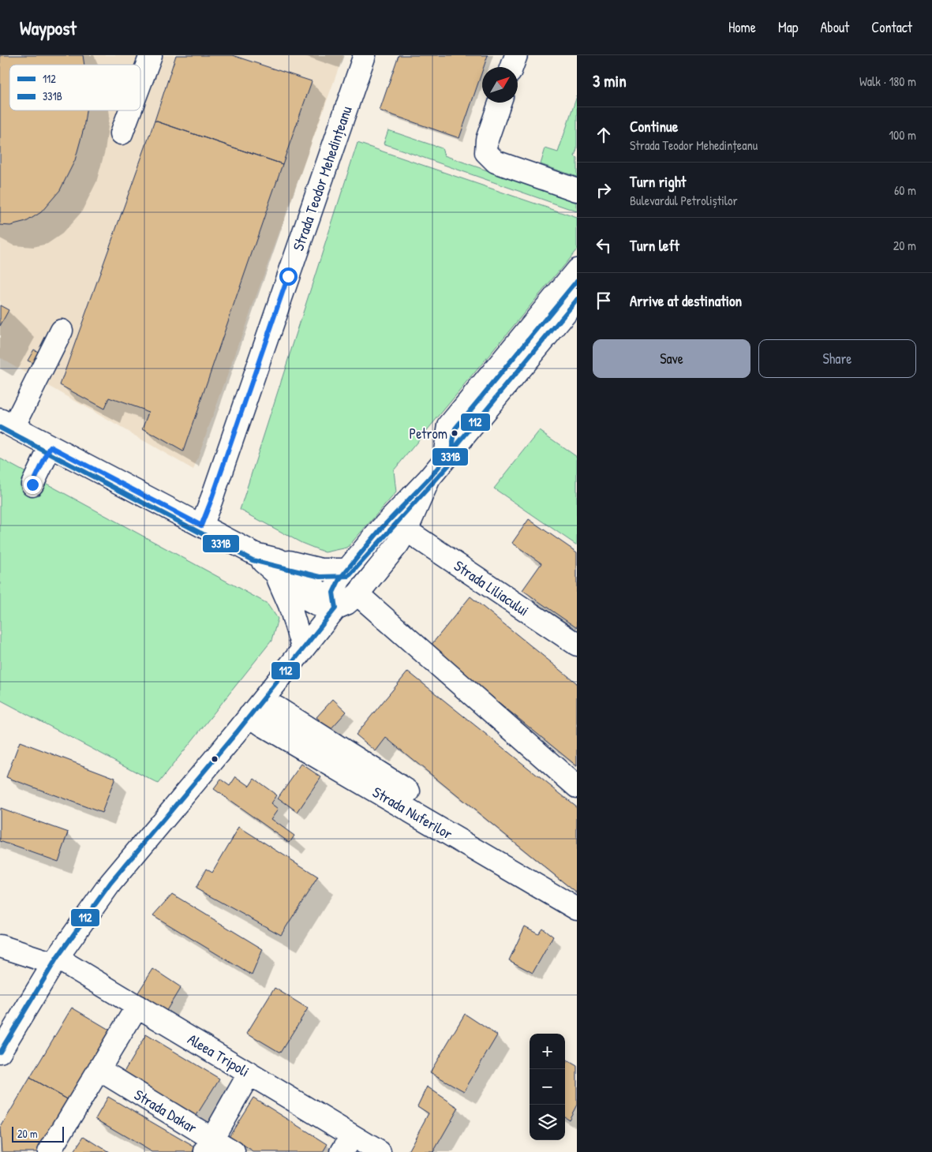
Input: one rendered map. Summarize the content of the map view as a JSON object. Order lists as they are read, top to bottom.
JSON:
{
  "streets": {
    "street": [
      "Strada Teodor Mehedințeanu",
      "Strada Liliacului",
      "Strada Nuferilor",
      "Aleea Tripoli",
      "Strada Dakar"
    ]
  },
  "places": ["Petrom"],
  "lines": ["transit line 331B", "transit line 112"],
  "legend": ["112", "331B"],
  "scale_bar": "20 m",
  "north": "top right",
  "page": {
    "header": "Waypost",
    "nav": [
      "Home",
      "Map",
      "About",
      "Contact"
    ],
    "heading": ["3 min", "Walk · 180 m"],
    "list": [
      ["Continue", "Strada Teodor Mehedințeanu", "100 m"],
      ["Turn right", "Bulevardul Petroliștilor", "60 m"],
      ["Turn left", "20 m"],
      "Arrive at destination"
    ],
    "buttons": ["Save", "Share"],
    "map_buttons": ["+", "−"],
    "scale": "20 m"
  }
}
